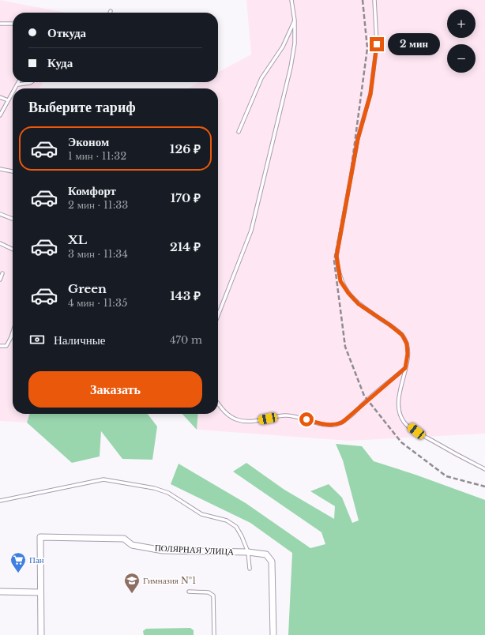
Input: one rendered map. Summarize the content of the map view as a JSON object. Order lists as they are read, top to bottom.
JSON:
{
  "streets": {
    "street": ["ПОЛЯРНАЯ УЛИЦА"]
  },
  "places": {
    "supermarket": ["Пан"],
    "school or university": ["Гимназия №1"]
  },
  "page": {
    "map_buttons": ["+", "−"],
    "banner": ["Откуда", "Куда"],
    "bubble": "2 мин",
    "heading": "Выберите тариф",
    "list": [
      {
        "name": "Эконом",
        "note": "1 мин · 11:32",
        "value": "126 ₽"
      },
      {
        "name": "Комфорт",
        "note": "2 мин · 11:33",
        "value": "170 ₽"
      },
      {
        "name": "XL",
        "note": "3 мин · 11:34",
        "value": "214 ₽"
      },
      {
        "name": "Green",
        "note": "4 мин · 11:35",
        "value": "143 ₽"
      }
    ],
    "pay": ["Наличные", "470 m"],
    "buttons": "Заказать"
  }
}
